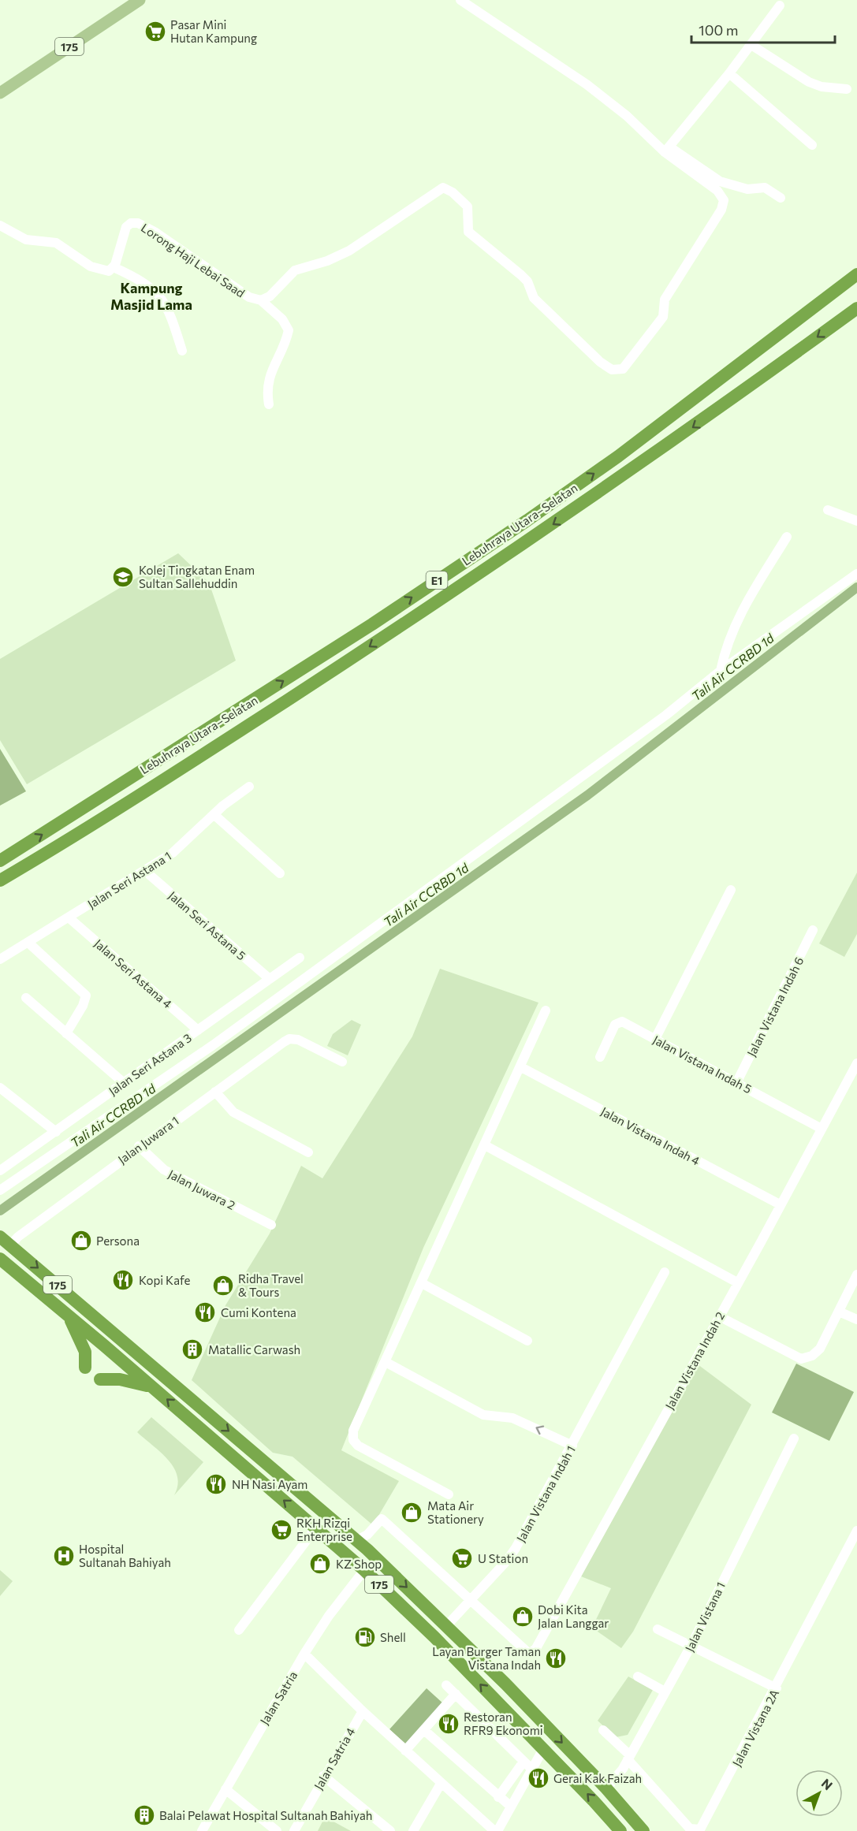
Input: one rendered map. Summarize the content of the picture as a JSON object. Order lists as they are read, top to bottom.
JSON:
{
  "streets": {
    "highway": ["175", "Lebuhraya Utara–Selatan", "E1"],
    "street": [
      "Lorong Haji Lebai Saad",
      "Jalan Seri Astana 1",
      "Jalan Seri Astana 5",
      "Jalan Seri Astana 4",
      "Jalan Vistana Indah 6",
      "Jalan Seri Astana 3",
      "Jalan Vistana Indah 5",
      "Jalan Vistana Indah 4",
      "Jalan Juwara 1",
      "Jalan Juwara 2",
      "Jalan Vistana Indah 2",
      "Jalan Vistana Indah 1",
      "Jalan Vistana 1",
      "Jalan Satria",
      "Jalan Vistana 2A",
      "Jalan Satria 4"
    ]
  },
  "crossings": [
    ["175", "Jalan Juwara 1"],
    ["175", "Jalan Vistana Indah 1"],
    ["175", "Jalan Vistana 1"],
    ["175", "Jalan Satria"],
    ["Jalan Seri Astana 1", "Jalan Seri Astana 5"],
    ["Jalan Seri Astana 1", "Jalan Seri Astana 4"],
    ["Jalan Seri Astana 5", "Jalan Seri Astana 3"],
    ["Jalan Seri Astana 4", "Jalan Seri Astana 3"],
    ["Jalan Vistana Indah 6", "Jalan Vistana Indah 5"],
    ["Jalan Vistana Indah 5", "Jalan Vistana Indah 2"],
    ["Jalan Vistana Indah 4", "Jalan Vistana Indah 2"],
    ["Jalan Juwara 1", "Jalan Juwara 2"],
    ["Jalan Vistana Indah 2", "Jalan Vistana Indah 1"],
    ["Jalan Vistana 1", "Jalan Vistana 2A"]
  ],
  "districts": ["Kampung Masjid Lama"],
  "water": ["Tali Air CCRBD 1d"],
  "places": {
    "supermarket": ["Pasar Mini Hutan Kampung", "RKH Rizqi Enterprise", "U Station"],
    "school or university": ["Kolej Tingkatan Enam Sultan Sallehuddin"],
    "shop": [
      "Persona",
      "Ridha Travel & Tours",
      "Mata Air Stationery",
      "KZ Shop",
      "Dobi Kita Jalan Langgar"
    ],
    "restaurant": [
      "Kopi Kafe",
      "Cumi Kontena",
      "NH Nasi Ayam",
      "Layan Burger Taman Vistana Indah",
      "Restoran RFR9 Ekonomi",
      "Gerai Kak Faizah"
    ],
    "building": ["Matallic Carwash", "Balai Pelawat Hospital Sultanah Bahiyah"],
    "hospital": ["Hospital Sultanah Bahiyah"],
    "fuel station": ["Shell"]
  },
  "scale_bar": "100 m",
  "north": "top right"
}
